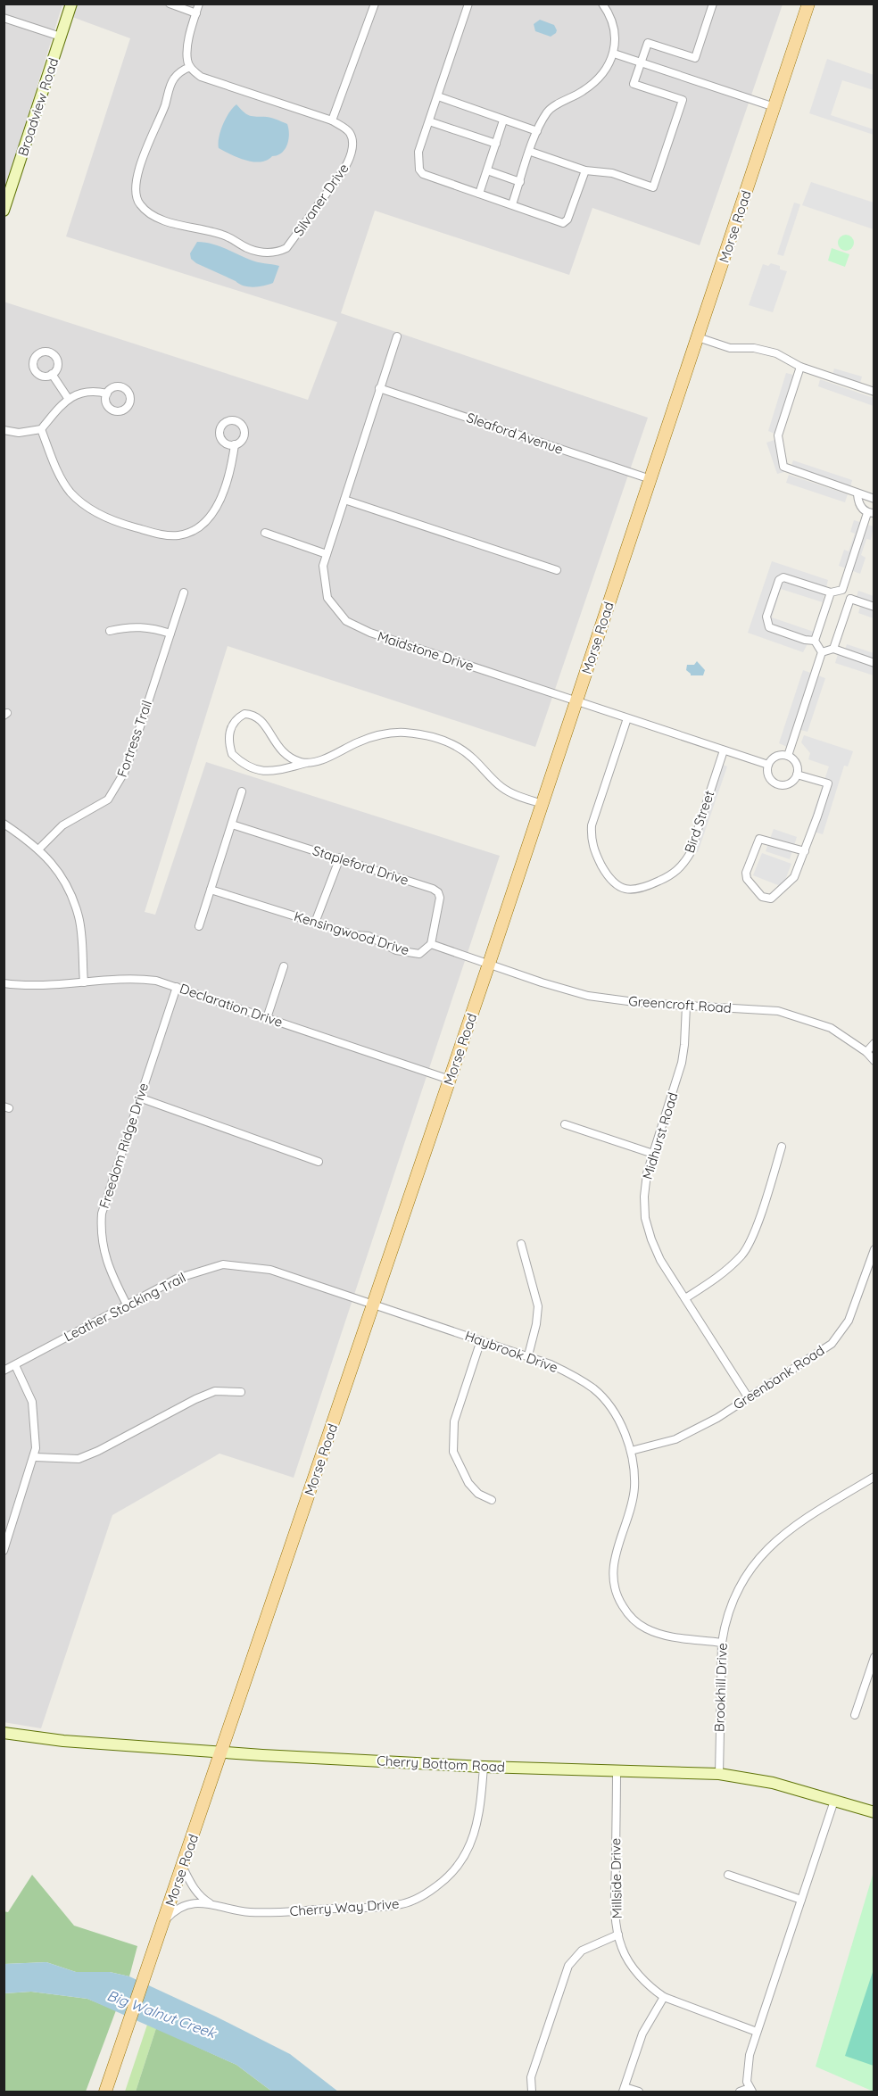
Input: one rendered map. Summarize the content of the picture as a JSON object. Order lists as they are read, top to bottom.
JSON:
{
  "streets": {
    "main road": ["Broadview Road", "Morse Road", "Cherry Bottom Road"],
    "street": [
      "Silvaner Drive",
      "Sleaford Avenue",
      "Maidstone Drive",
      "Fortress Trail",
      "Bird Street",
      "Stapleford Drive",
      "Kensingwood Drive",
      "Greencroft Road",
      "Declaration Drive",
      "Midhurst Road",
      "Freedom Ridge Drive",
      "Leather Stocking Trail",
      "Haybrook Drive",
      "Greenbank Road",
      "Brookhill Drive",
      "Millside Drive",
      "Cherry Way Drive"
    ]
  },
  "crossings": [
    ["Morse Road", "Sleaford Avenue"],
    ["Morse Road", "Maidstone Drive"],
    ["Morse Road", "Greencroft Road"],
    ["Morse Road", "Declaration Drive"],
    ["Morse Road", "Leather Stocking Trail"],
    ["Morse Road", "Haybrook Drive"],
    ["Morse Road", "Cherry Bottom Road"],
    ["Morse Road", "Cherry Way Drive"],
    ["Sleaford Avenue", "Maidstone Drive"],
    ["Maidstone Drive", "Bird Street"],
    ["Stapleford Drive", "Kensingwood Drive"],
    ["Greencroft Road", "Midhurst Road"],
    ["Declaration Drive", "Freedom Ridge Drive"],
    ["Midhurst Road", "Greenbank Road"],
    ["Freedom Ridge Drive", "Leather Stocking Trail"],
    ["Leather Stocking Trail", "Haybrook Drive"],
    ["Haybrook Drive", "Greenbank Road"],
    ["Haybrook Drive", "Brookhill Drive"],
    ["Brookhill Drive", "Cherry Bottom Road"],
    ["Cherry Bottom Road", "Millside Drive"],
    ["Cherry Bottom Road", "Cherry Way Drive"]
  ],
  "water": ["Big Walnut Creek"]
}
